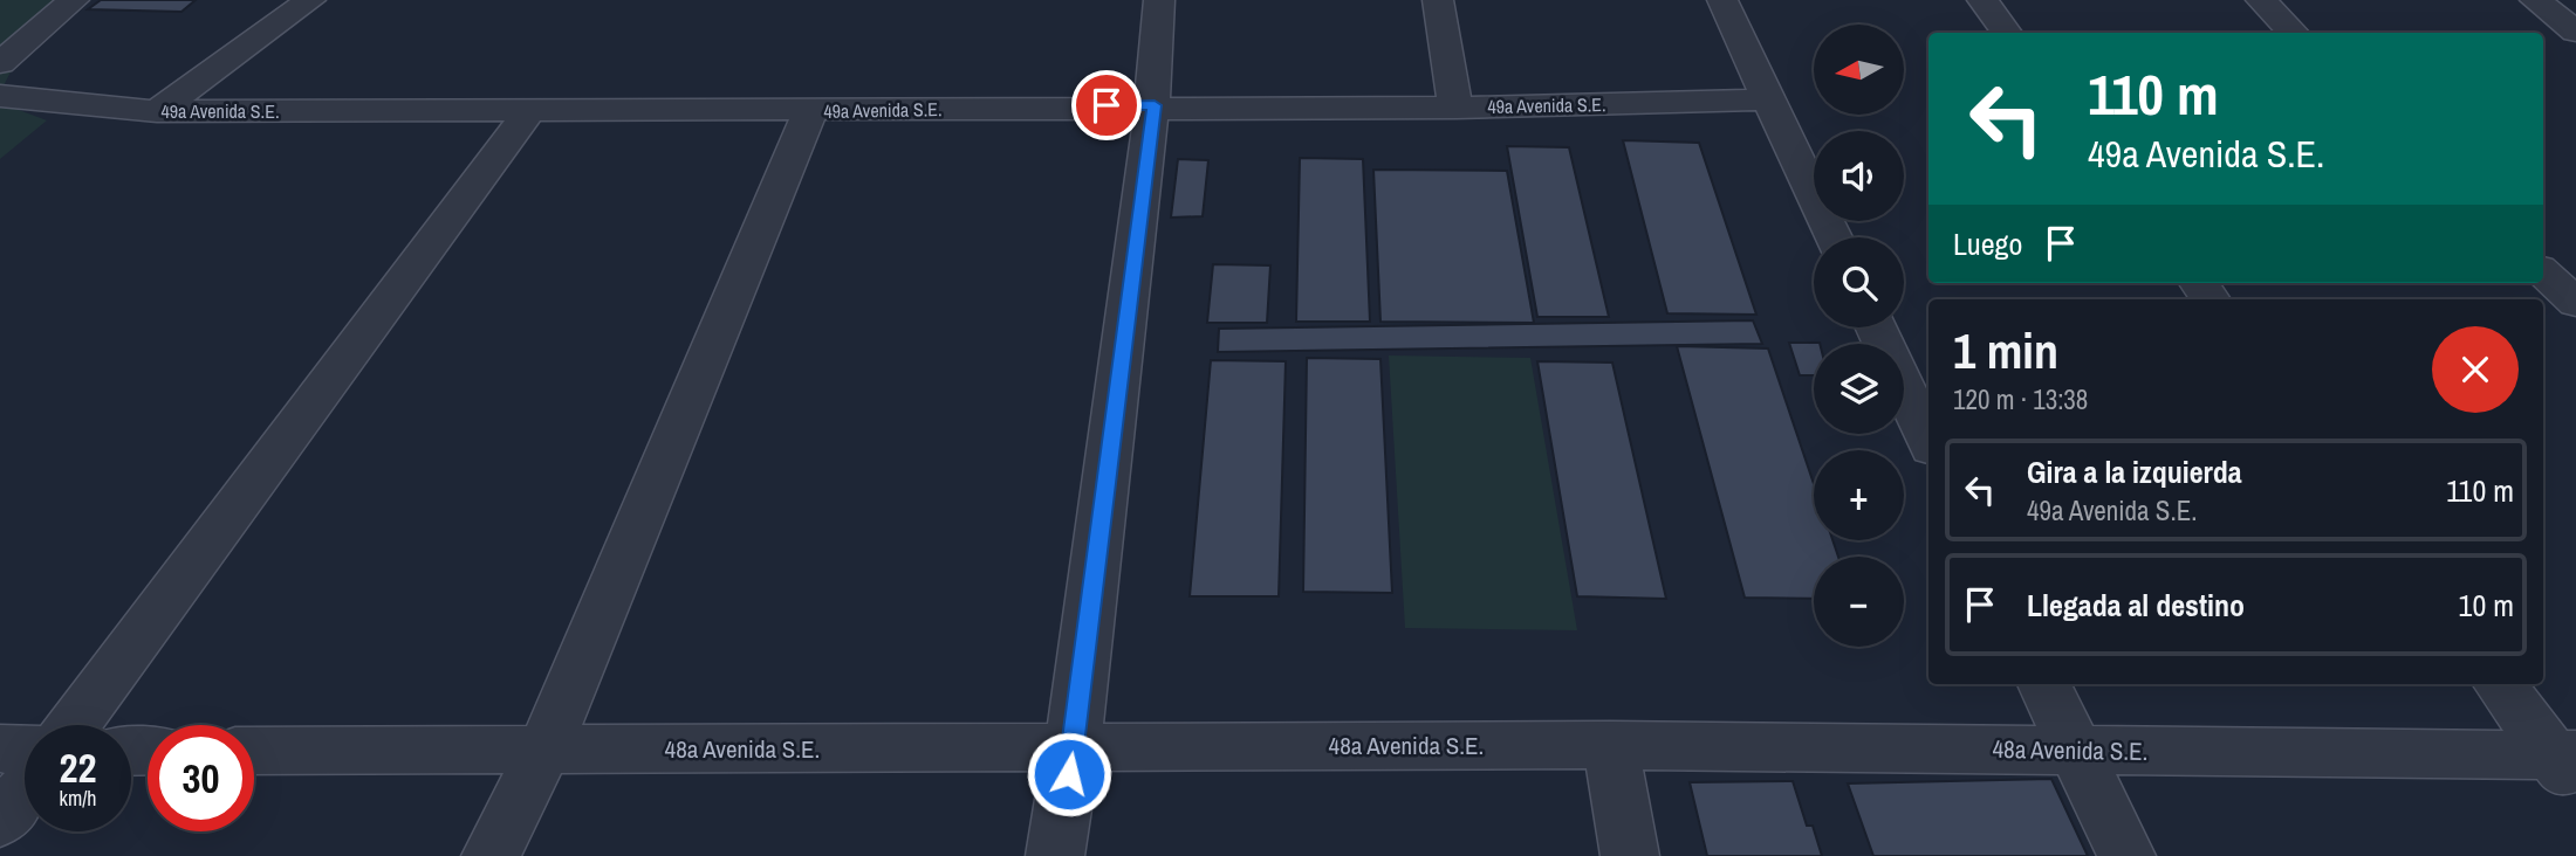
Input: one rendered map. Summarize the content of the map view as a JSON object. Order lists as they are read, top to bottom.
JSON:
{
  "streets": {
    "street": ["49a Avenida S.E.", "48a Avenida S.E."]
  },
  "north": "left",
  "page": {
    "map_buttons": ["+", "−"],
    "turn": ["110 m", "49a Avenida S.E."],
    "then": "Luego",
    "heading": ["1 min", "120 m · 13:38"],
    "list": [
      {
        "name": "Gira a la izquierda",
        "note": "49a Avenida S.E.",
        "value": "110 m"
      },
      {
        "name": "Llegada al destino",
        "value": "10 m"
      }
    ],
    "speed": "22 km/h",
    "limit": "30"
  }
}
